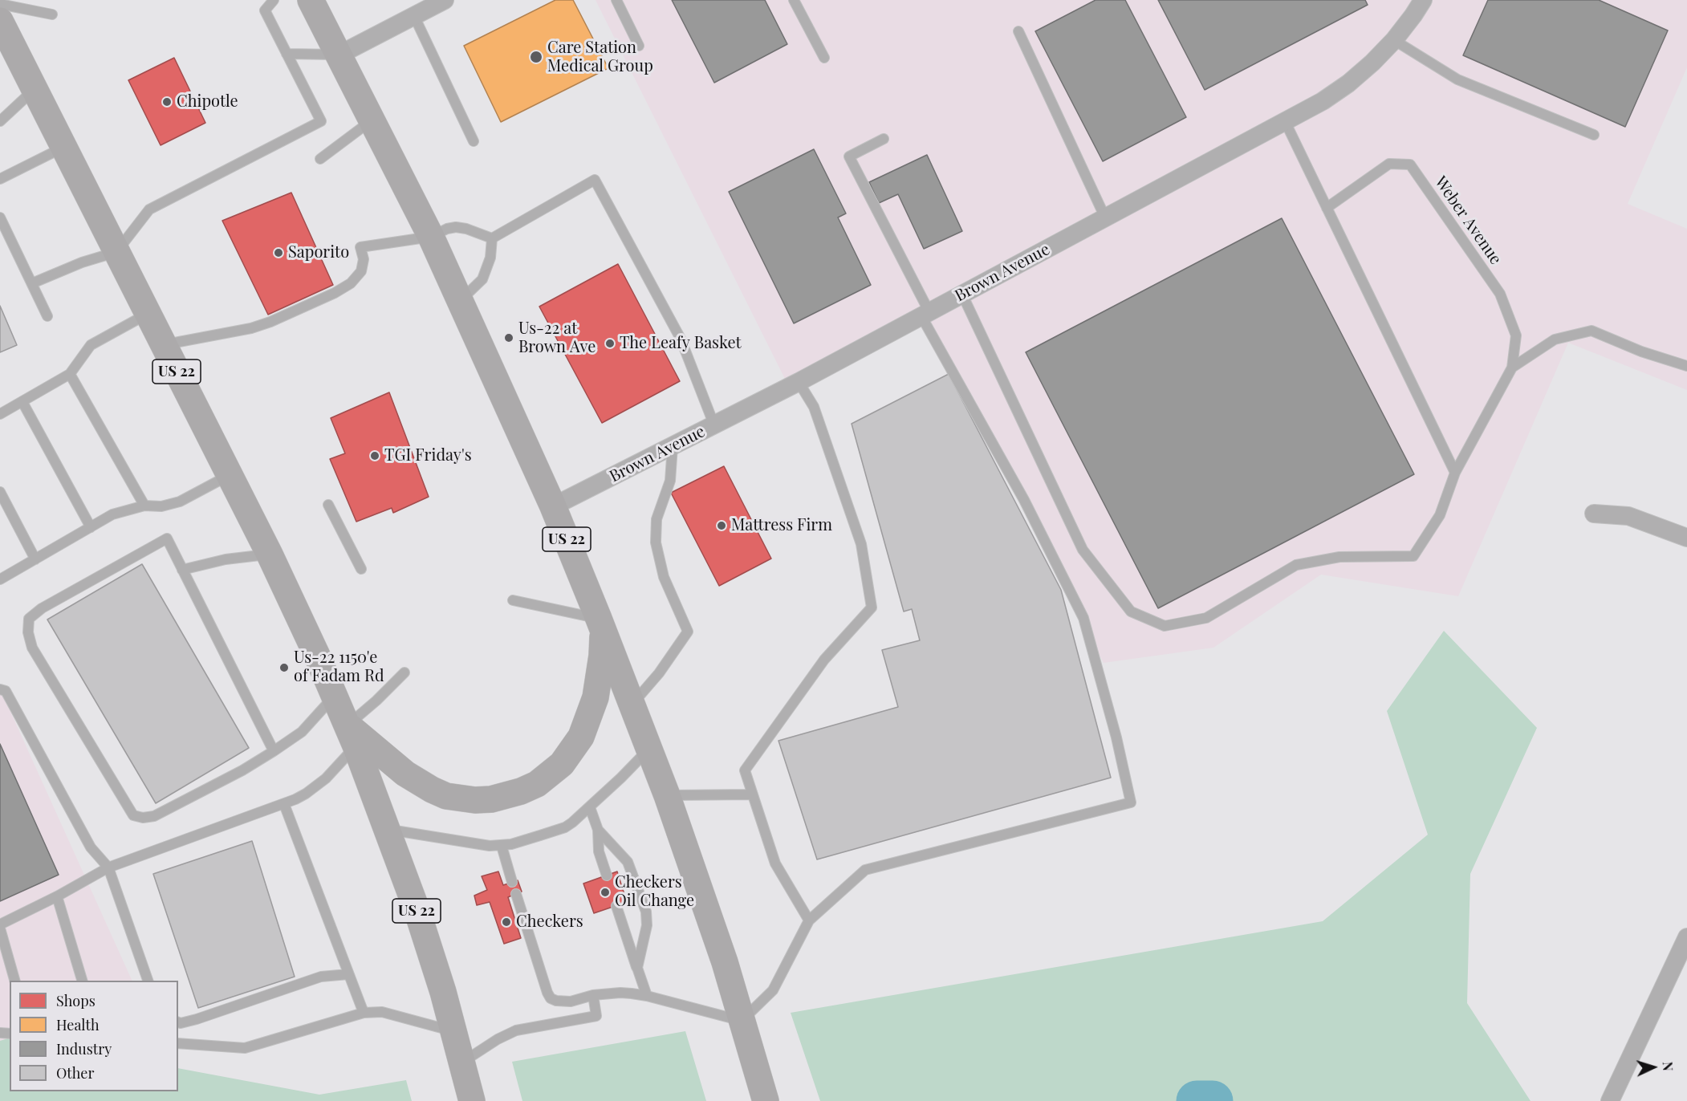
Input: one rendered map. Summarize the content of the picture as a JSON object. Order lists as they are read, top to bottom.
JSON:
{
  "streets": {
    "highway": ["US 22"],
    "street": ["Brown Avenue"],
    "lane": ["Weber Avenue"]
  },
  "crossings": [
    ["Brown Avenue", "US 22"]
  ],
  "places": [
    "Care Station Medical Group",
    "Chipotle",
    "Saporito",
    "Us-22 at Brown Ave",
    "The Leafy Basket",
    "TGI Friday's",
    "Mattress Firm",
    "Us-22 1150'e of Fadam Rd",
    "Checkers Oil Change",
    "Checkers"
  ],
  "legend": [
    "Shops",
    "Health",
    "Industry",
    "Other"
  ],
  "north": "right"
}
